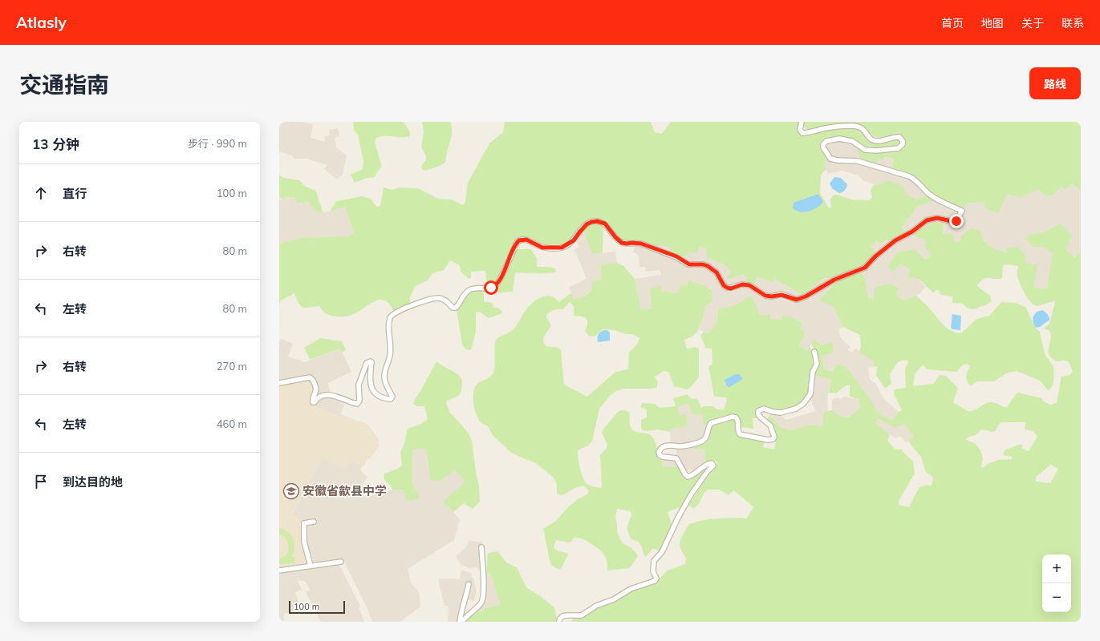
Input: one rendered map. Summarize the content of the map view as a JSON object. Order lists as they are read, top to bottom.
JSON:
{
  "places": {
    "school or university": ["安徽省歙县中学"]
  },
  "scale_bar": "100 m",
  "page": {
    "header": "Atlasly",
    "nav": [
      "首页",
      "地图",
      "关于",
      "联系"
    ],
    "title": "交通指南",
    "buttons": "路线",
    "heading": ["13 分钟", "步行 · 990 m"],
    "list": [
      ["直行", "100 m"],
      ["右转", "80 m"],
      ["左转", "80 m"],
      ["右转", "270 m"],
      ["左转", "460 m"],
      "到达目的地"
    ],
    "map_buttons": ["+", "−"],
    "scale": "100 m"
  }
}
